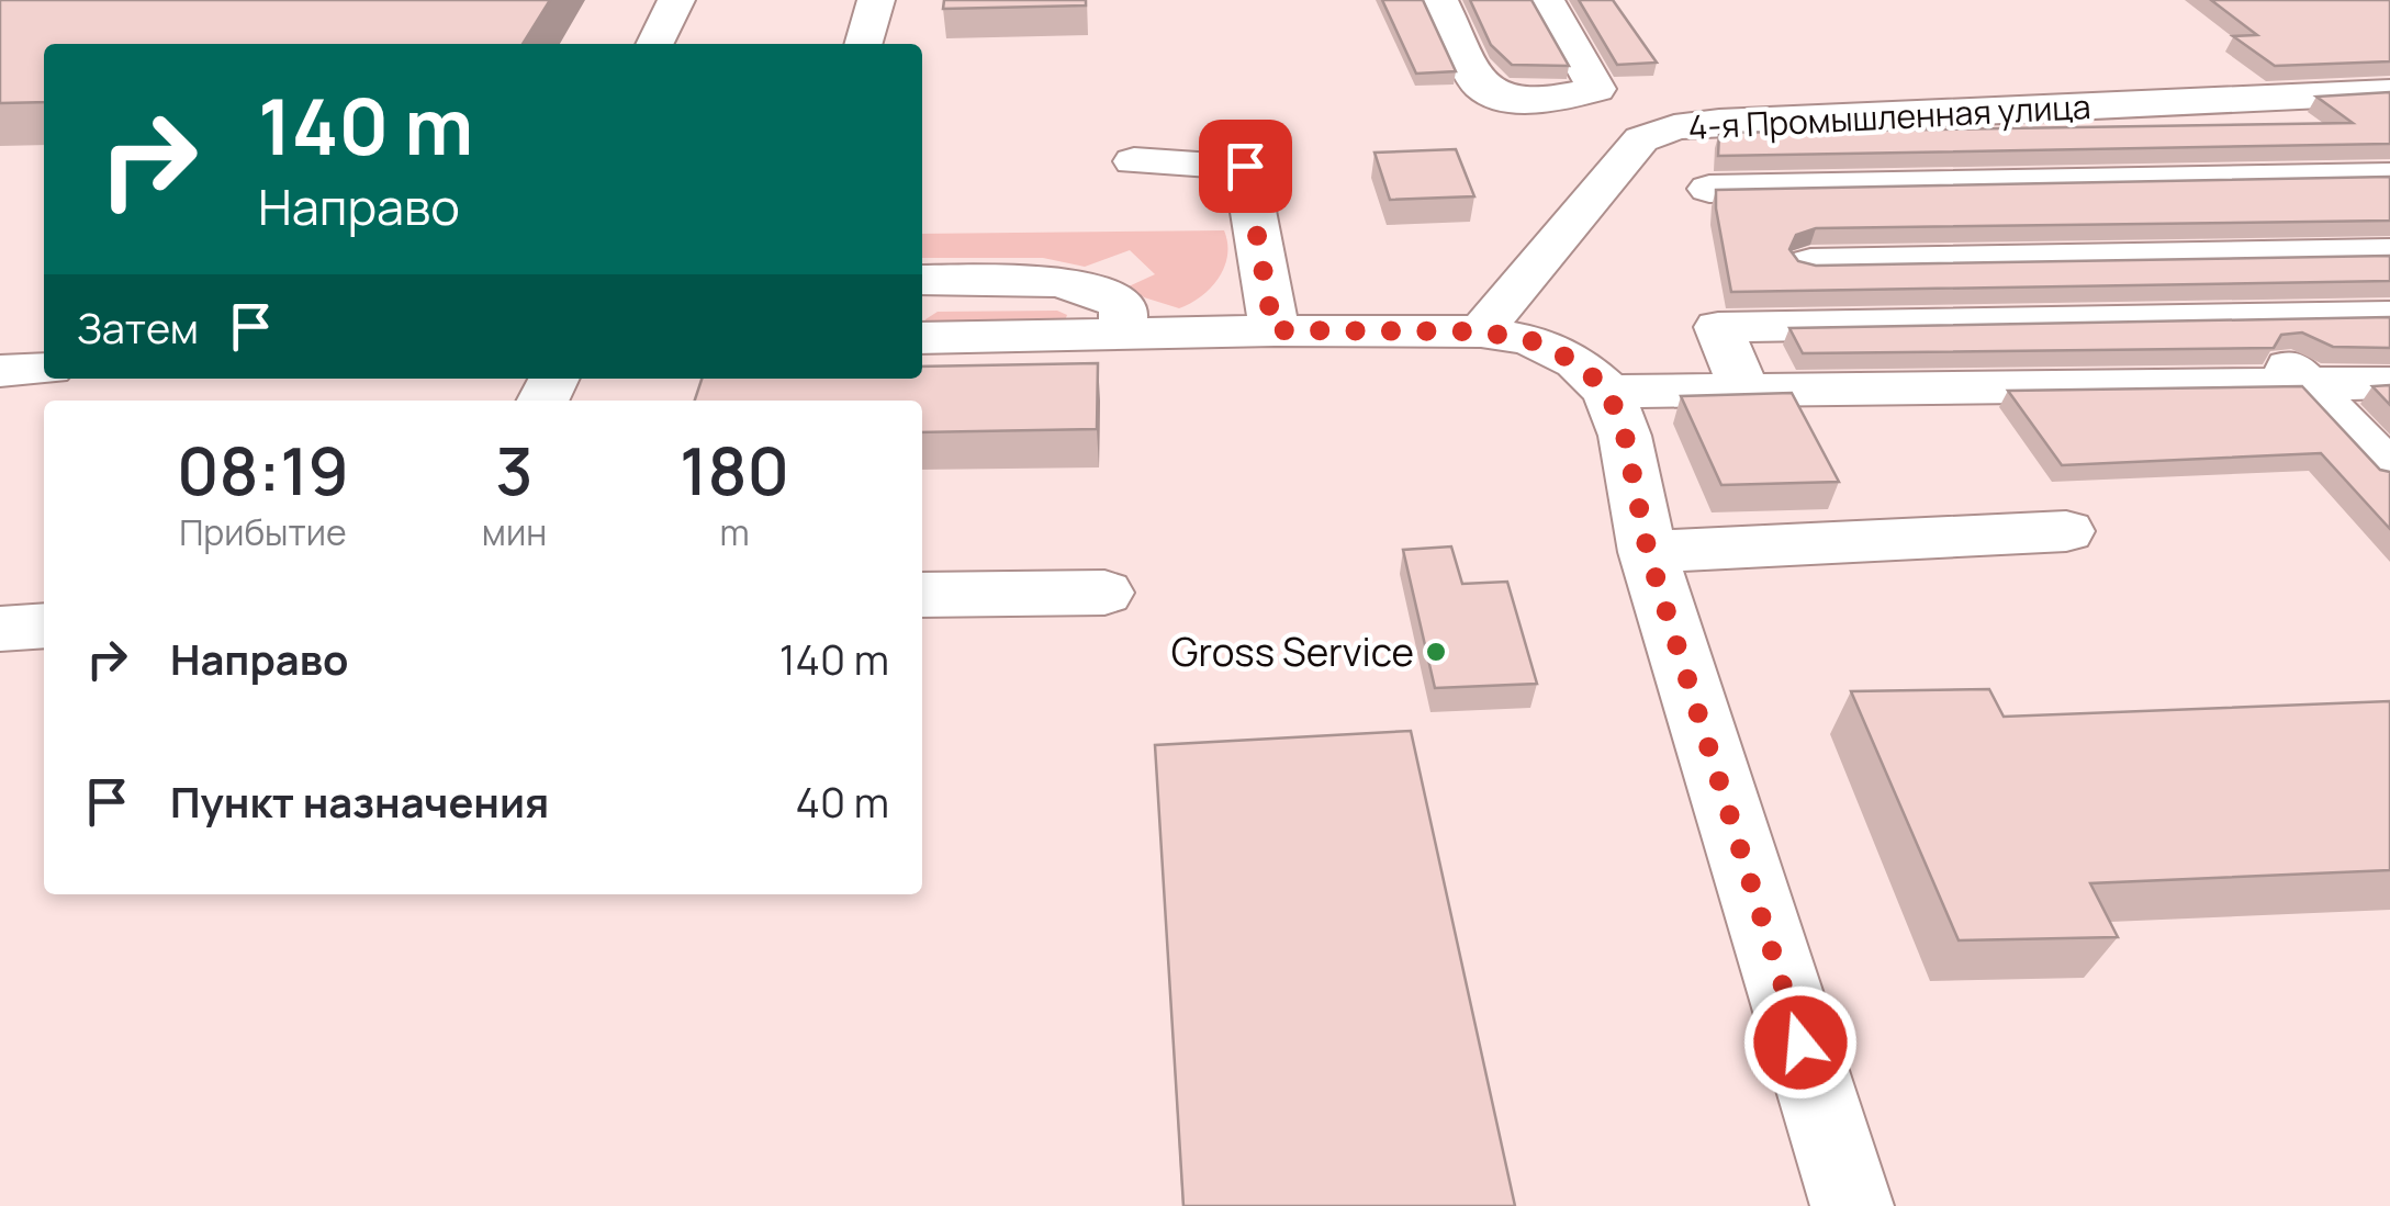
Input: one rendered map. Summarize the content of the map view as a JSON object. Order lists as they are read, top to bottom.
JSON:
{
  "streets": {
    "street": ["4-я Промышленная улица"]
  },
  "places": ["Gross Service"],
  "page": {
    "turn": ["140 m", "Направо"],
    "then": "Затем",
    "eta": [
      "08:19",
      "Прибытие",
      "3",
      "мин",
      "180",
      "m"
    ],
    "list": [
      {
        "name": "Направо",
        "value": "140 m"
      },
      {
        "name": "Пункт назначения",
        "value": "40 m"
      }
    ]
  }
}
